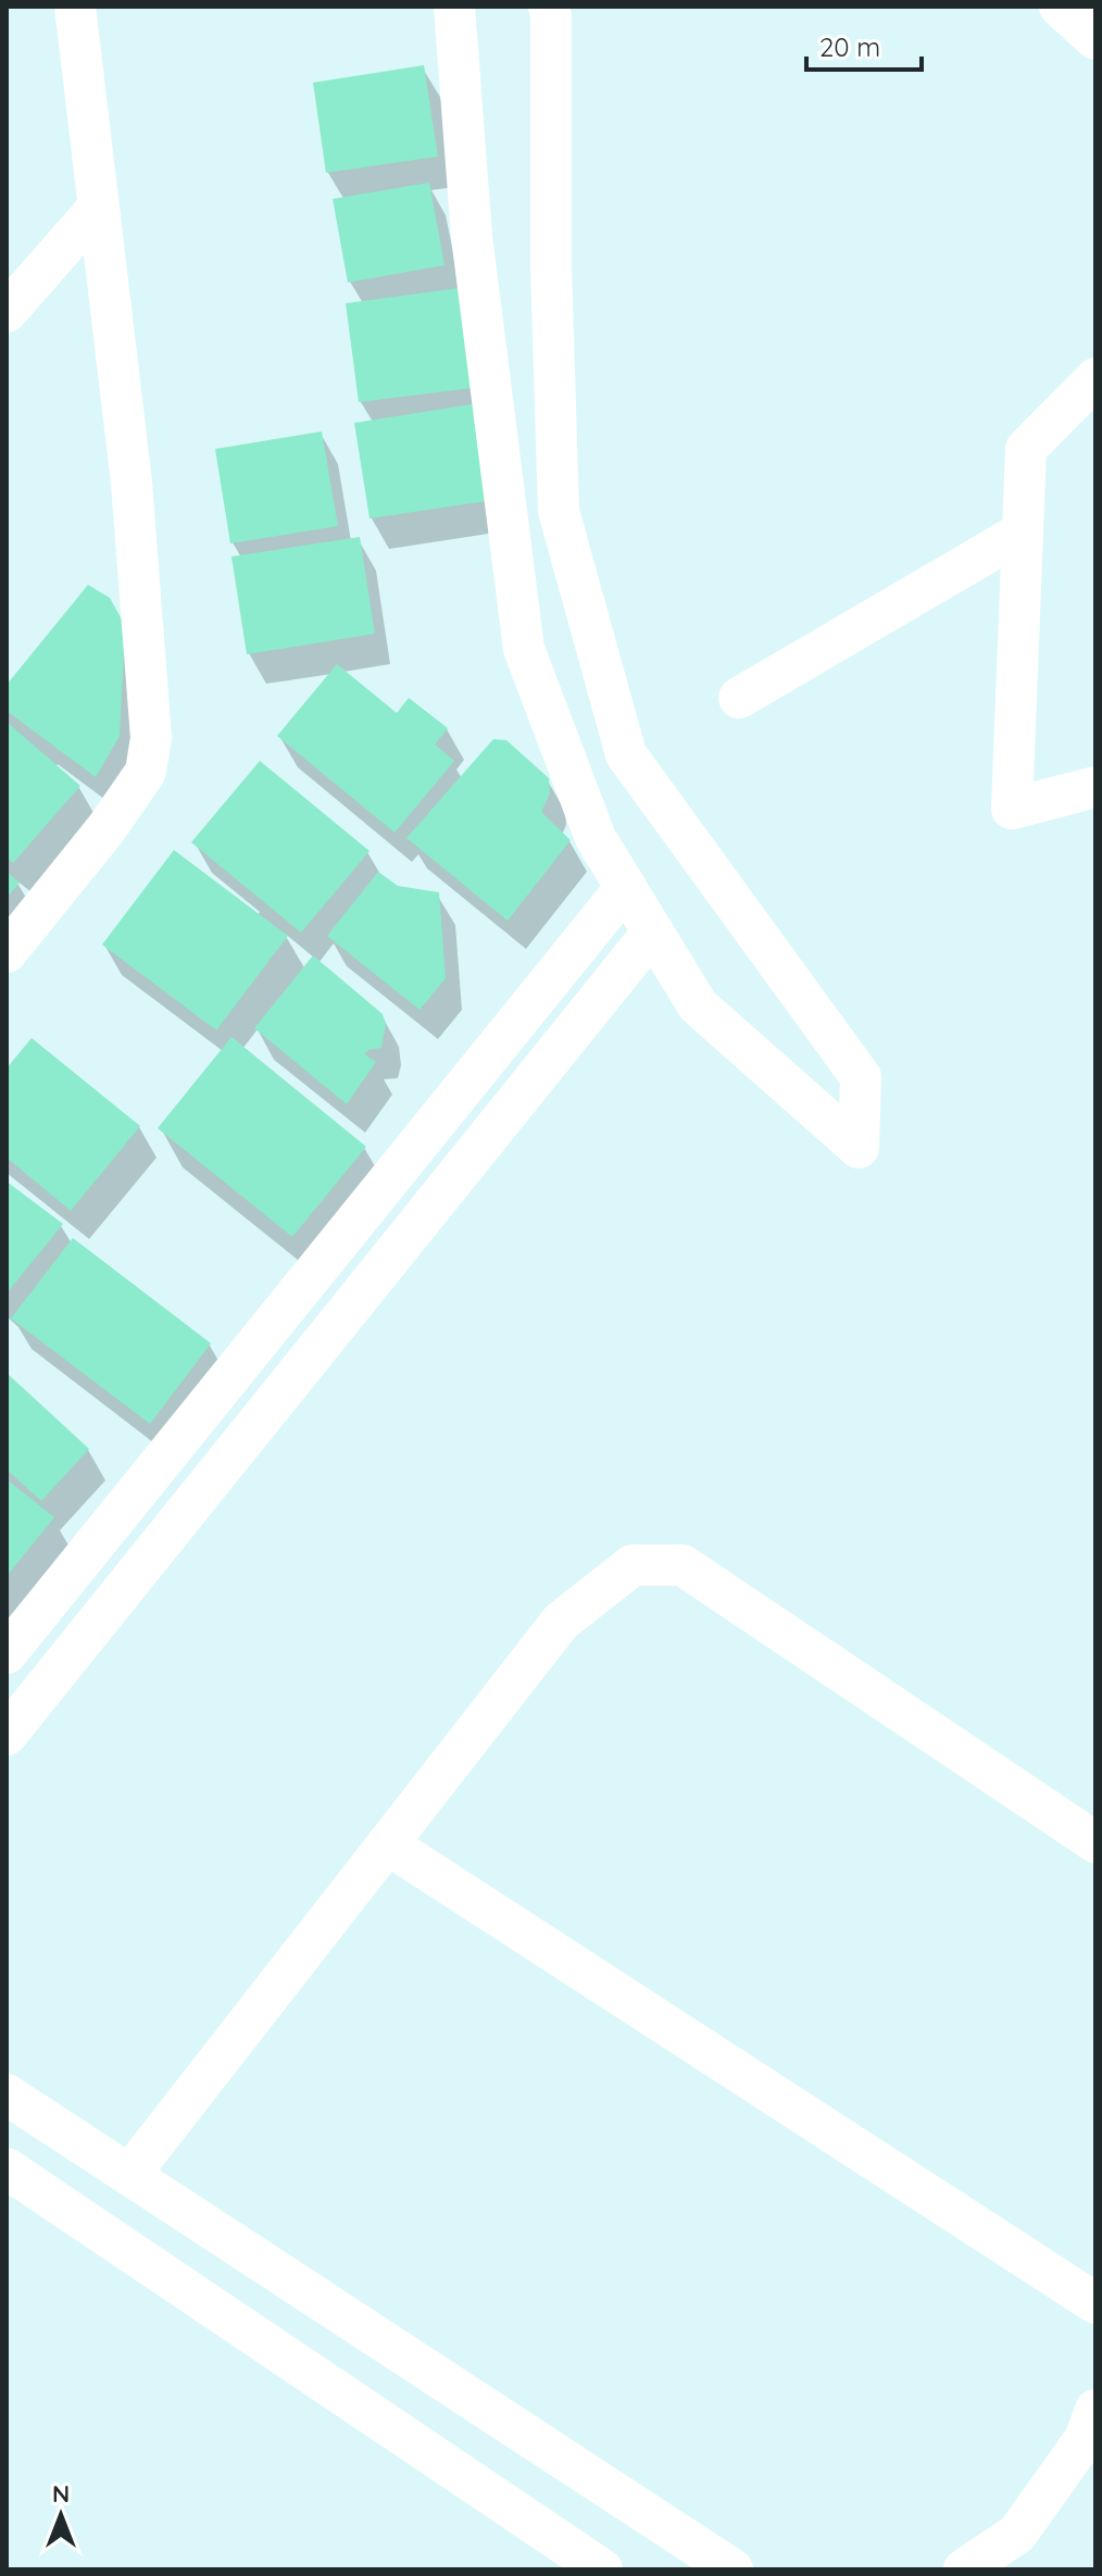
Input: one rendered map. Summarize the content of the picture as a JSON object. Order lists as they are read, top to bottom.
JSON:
{
  "scale_bar": "20 m",
  "north": "top"
}
